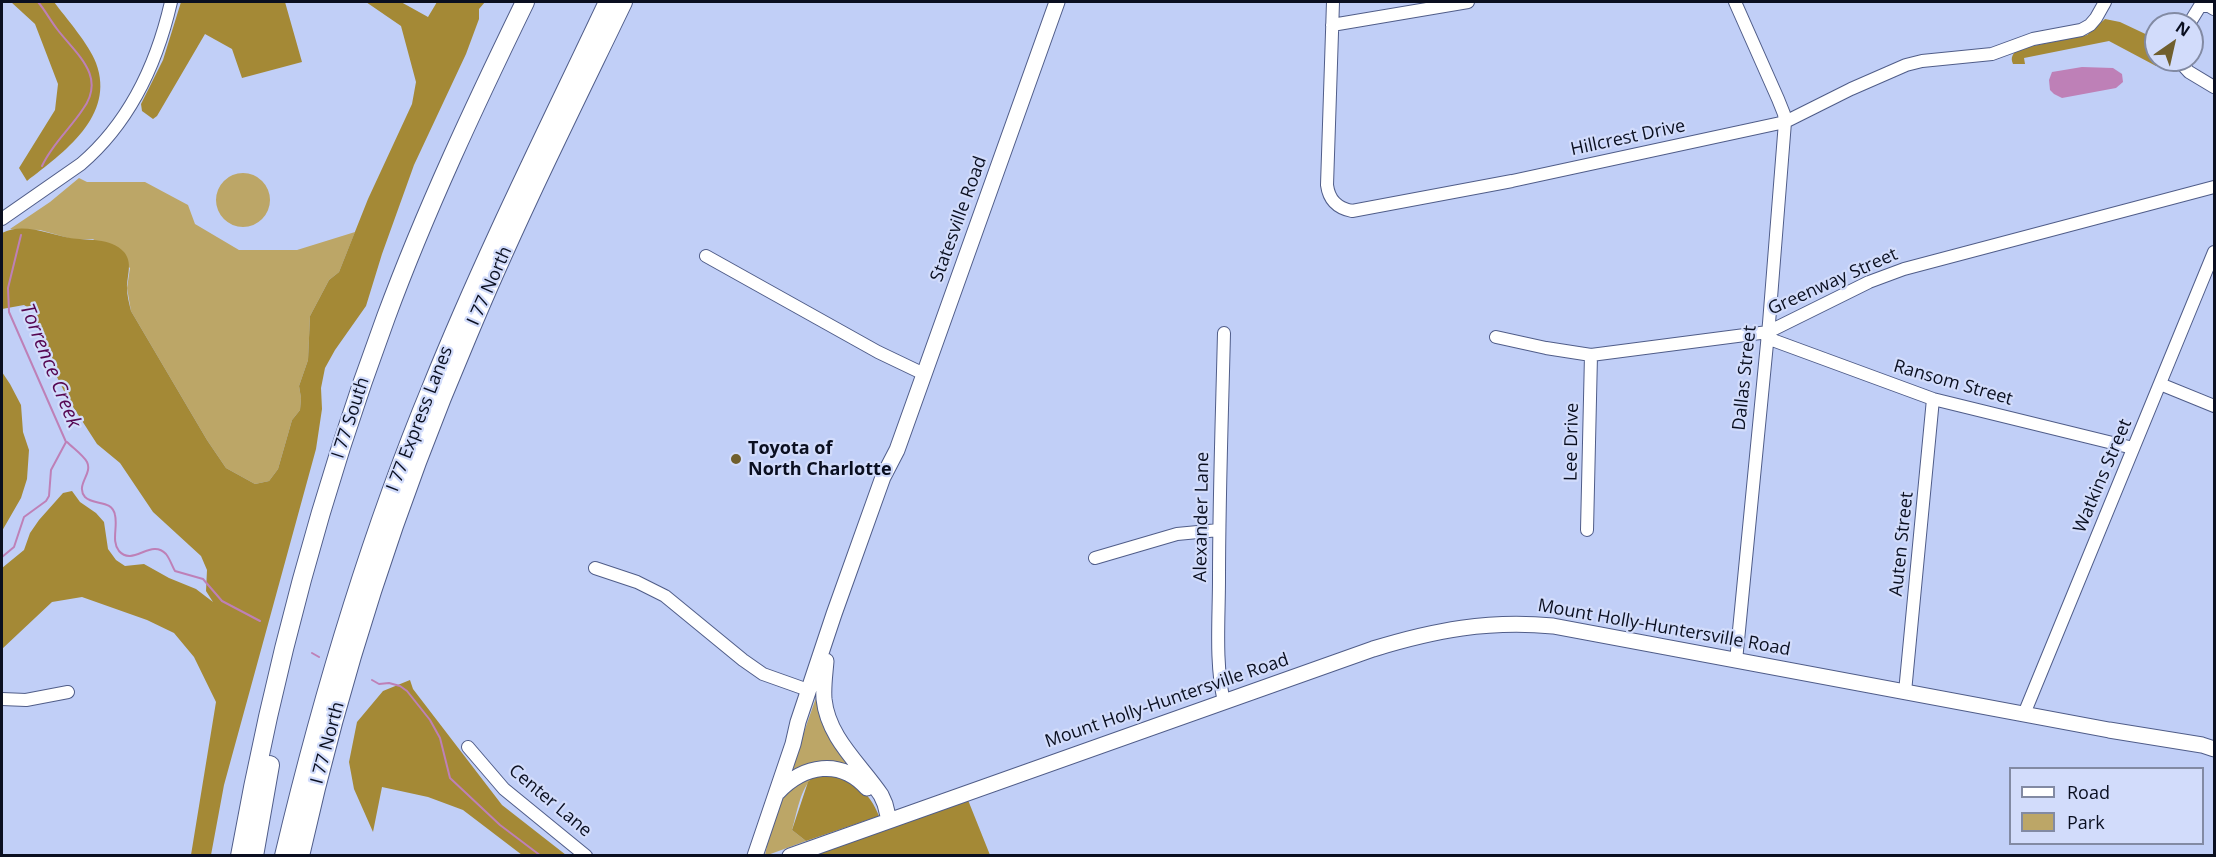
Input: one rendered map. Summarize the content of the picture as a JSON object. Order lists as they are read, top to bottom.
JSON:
{
  "streets": {
    "highway": ["I 77 North", "I 77 South", "I 77 Express Lanes"],
    "main road": ["Statesville Road", "Mount Holly-Huntersville Road"],
    "street": [
      "Hillcrest Drive",
      "Greenway Street",
      "Dallas Street",
      "Ransom Street",
      "Lee Drive",
      "Watkins Street",
      "Alexander Lane",
      "Auten Street",
      "Center Lane"
    ]
  },
  "crossings": [
    ["Hillcrest Drive", "Dallas Street"],
    ["Greenway Street", "Dallas Street"],
    ["Greenway Street", "Ransom Street"],
    ["Greenway Street", "Lee Drive"],
    ["Dallas Street", "Ransom Street"],
    ["Dallas Street", "Mount Holly-Huntersville Road"],
    ["Ransom Street", "Watkins Street"],
    ["Ransom Street", "Auten Street"],
    ["Watkins Street", "Mount Holly-Huntersville Road"],
    ["Alexander Lane", "Mount Holly-Huntersville Road"],
    ["Auten Street", "Mount Holly-Huntersville Road"]
  ],
  "water": ["Torrence Creek"],
  "places": ["Toyota of North Charlotte"],
  "legend": ["Road", "Park"],
  "north": "top right"
}
